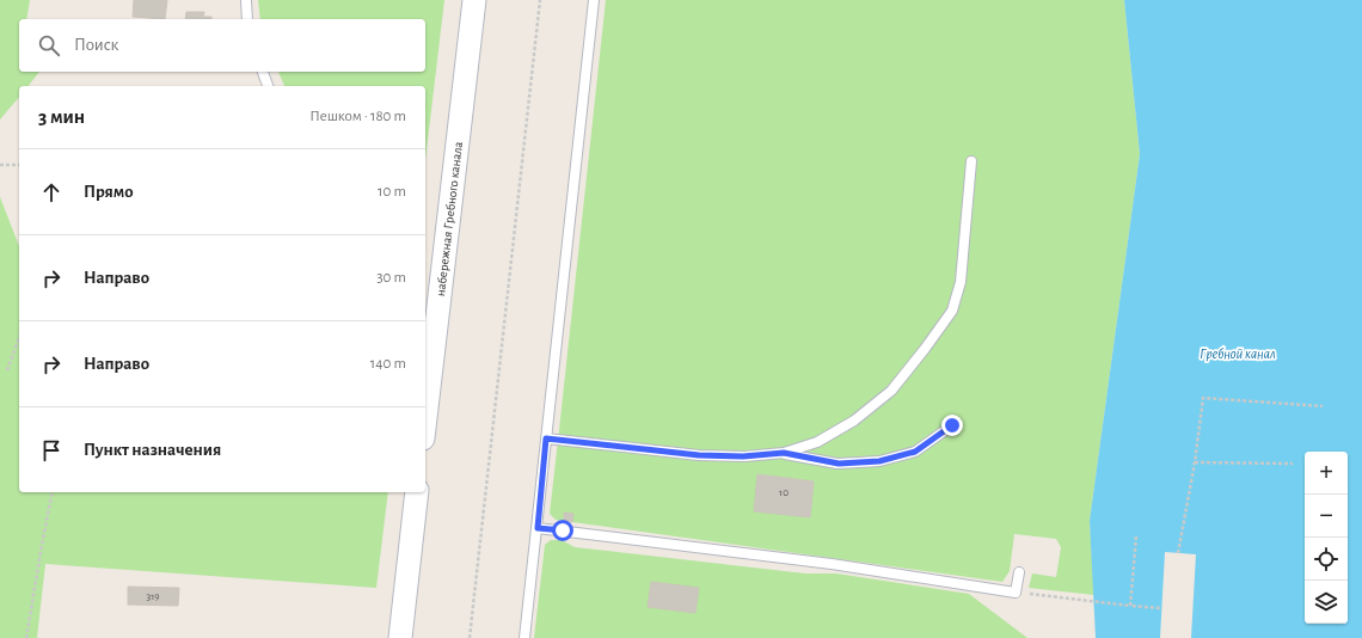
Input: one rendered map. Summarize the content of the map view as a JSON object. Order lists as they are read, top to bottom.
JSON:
{
  "streets": {
    "street": ["набережная Гребного канала"]
  },
  "water": ["Гребной канал"],
  "house_numbers": ["10", "319"],
  "page": {
    "search": "Поиск",
    "heading": ["3 мин", "Пешком · 180 m"],
    "list": [
      ["Прямо", "10 m"],
      ["Направо", "30 m"],
      ["Направо", "140 m"],
      "Пункт назначения"
    ],
    "map_buttons": ["+", "−"]
  }
}
